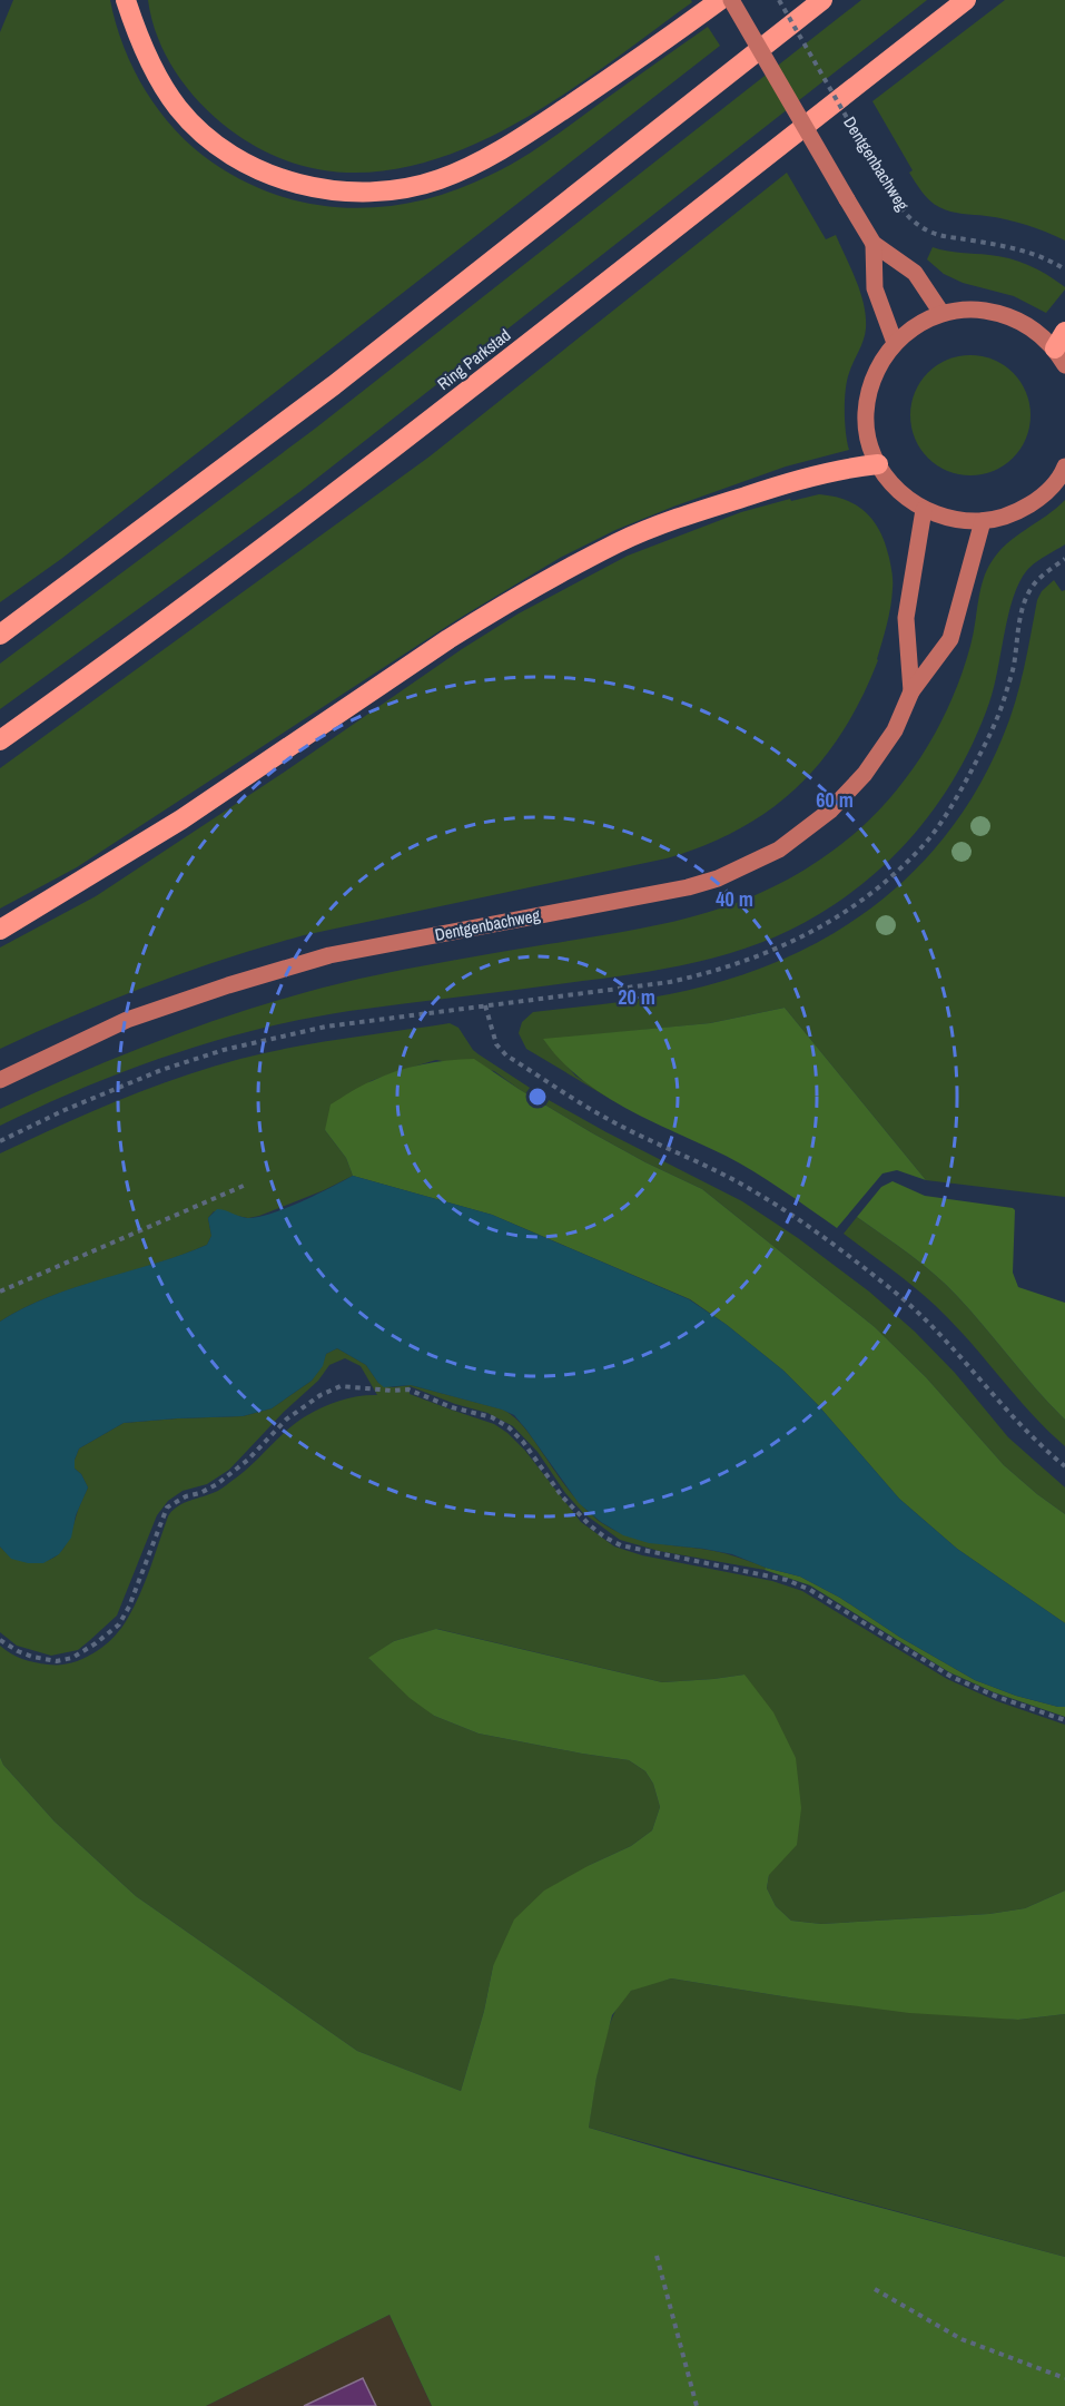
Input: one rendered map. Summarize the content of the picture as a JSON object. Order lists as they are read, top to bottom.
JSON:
{
  "streets": {
    "highway": ["Ring Parkstad"],
    "street": ["Dentgenbachweg"]
  },
  "rings": ["60 m", "40 m", "20 m"]
}
